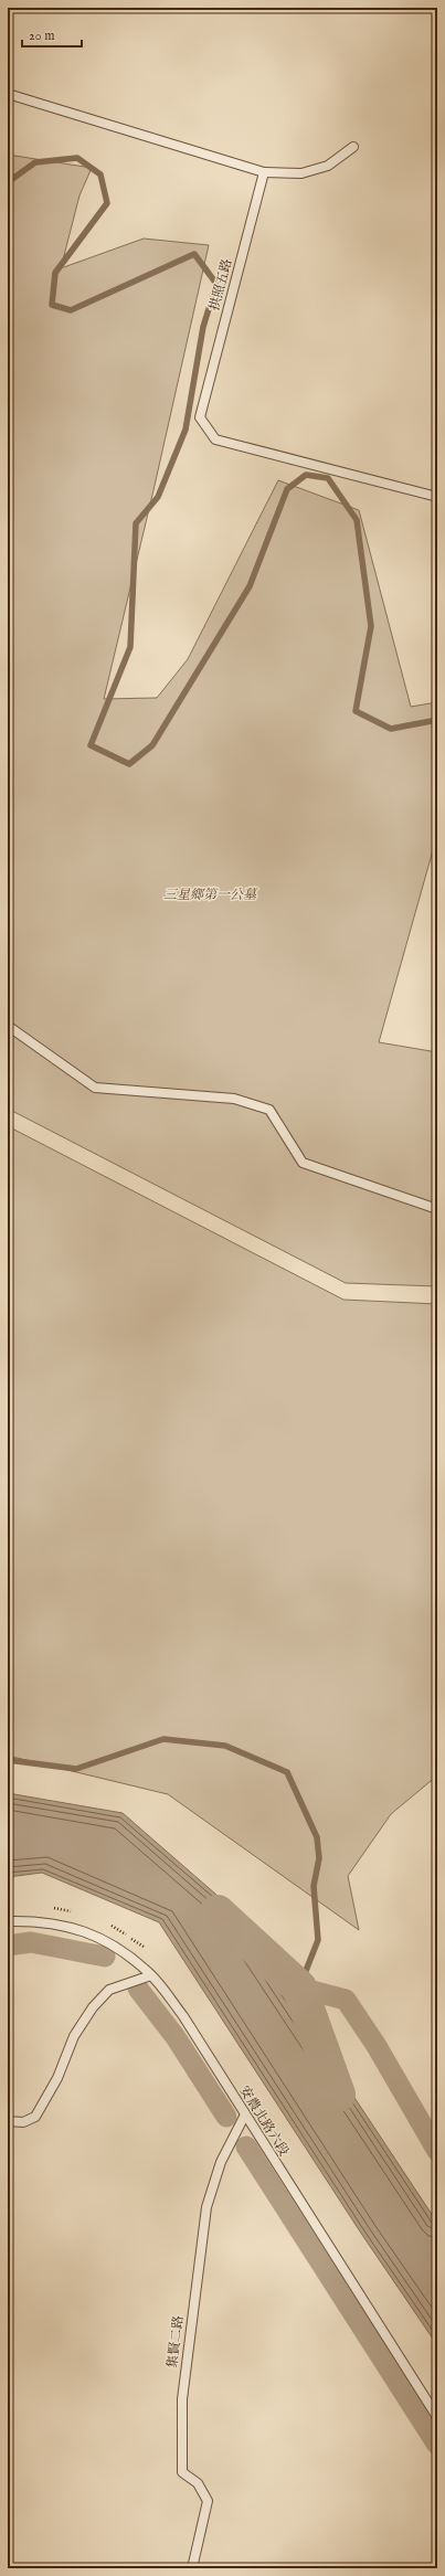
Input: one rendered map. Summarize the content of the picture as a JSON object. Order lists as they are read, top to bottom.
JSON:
{
  "streets": {
    "lane": ["拱照五路", "安農北路六段", "集賢二路"]
  },
  "crossings": [
    ["安農北路六段", "集賢二路"]
  ],
  "parks": ["三星鄉第一公墓"],
  "scale_bar": "20 m"
}
